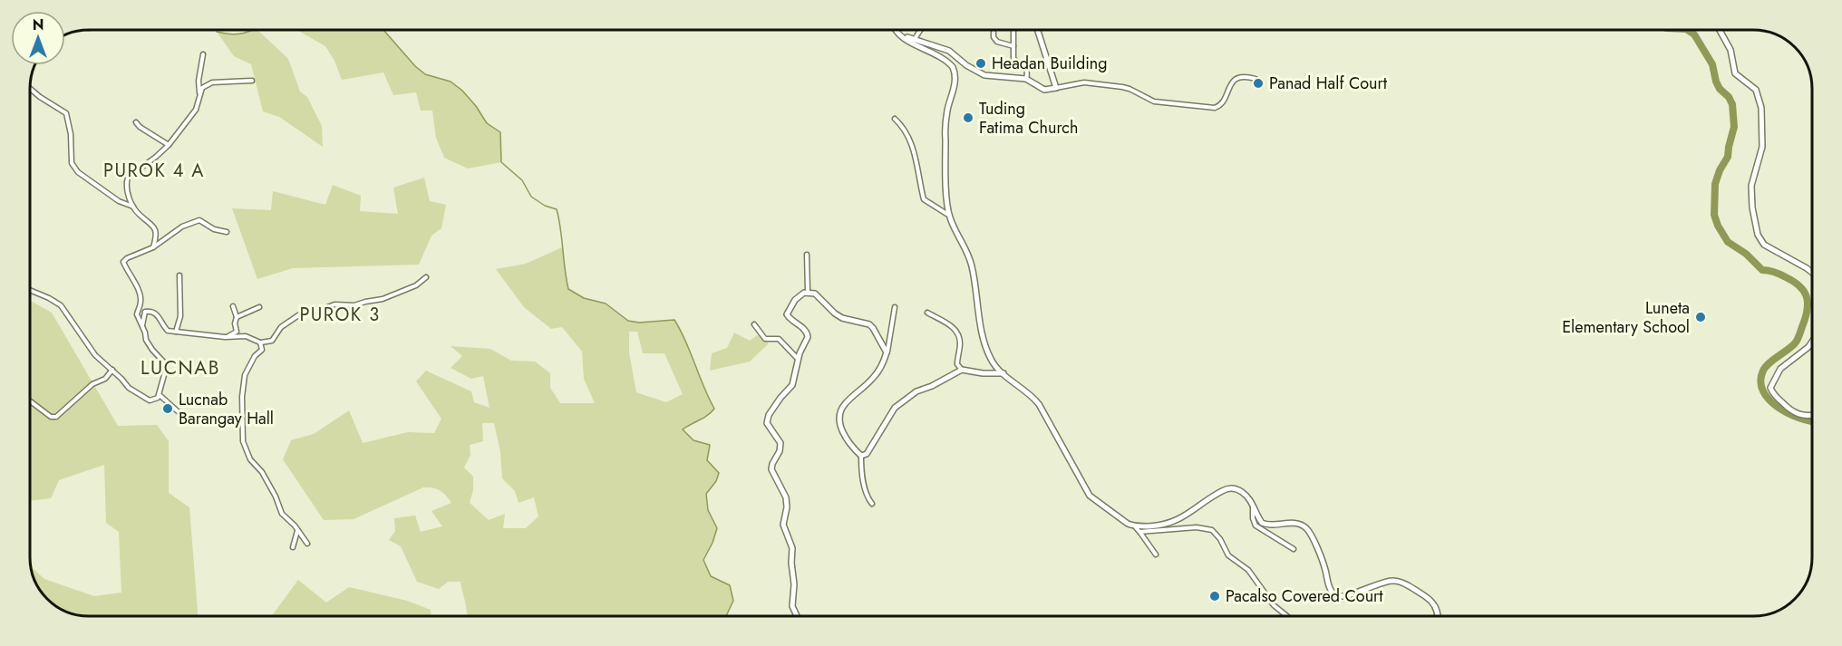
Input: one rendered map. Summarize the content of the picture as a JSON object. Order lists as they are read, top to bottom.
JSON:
{
  "districts": ["PUROK 4 A", "PUROK 3", "LUCNAB"],
  "places": [
    "Headan Building",
    "Panad Half Court",
    "Tuding Fatima Church",
    "Luneta Elementary School",
    "Lucnab Barangay Hall",
    "Pacalso Covered Court"
  ],
  "north": "top"
}
